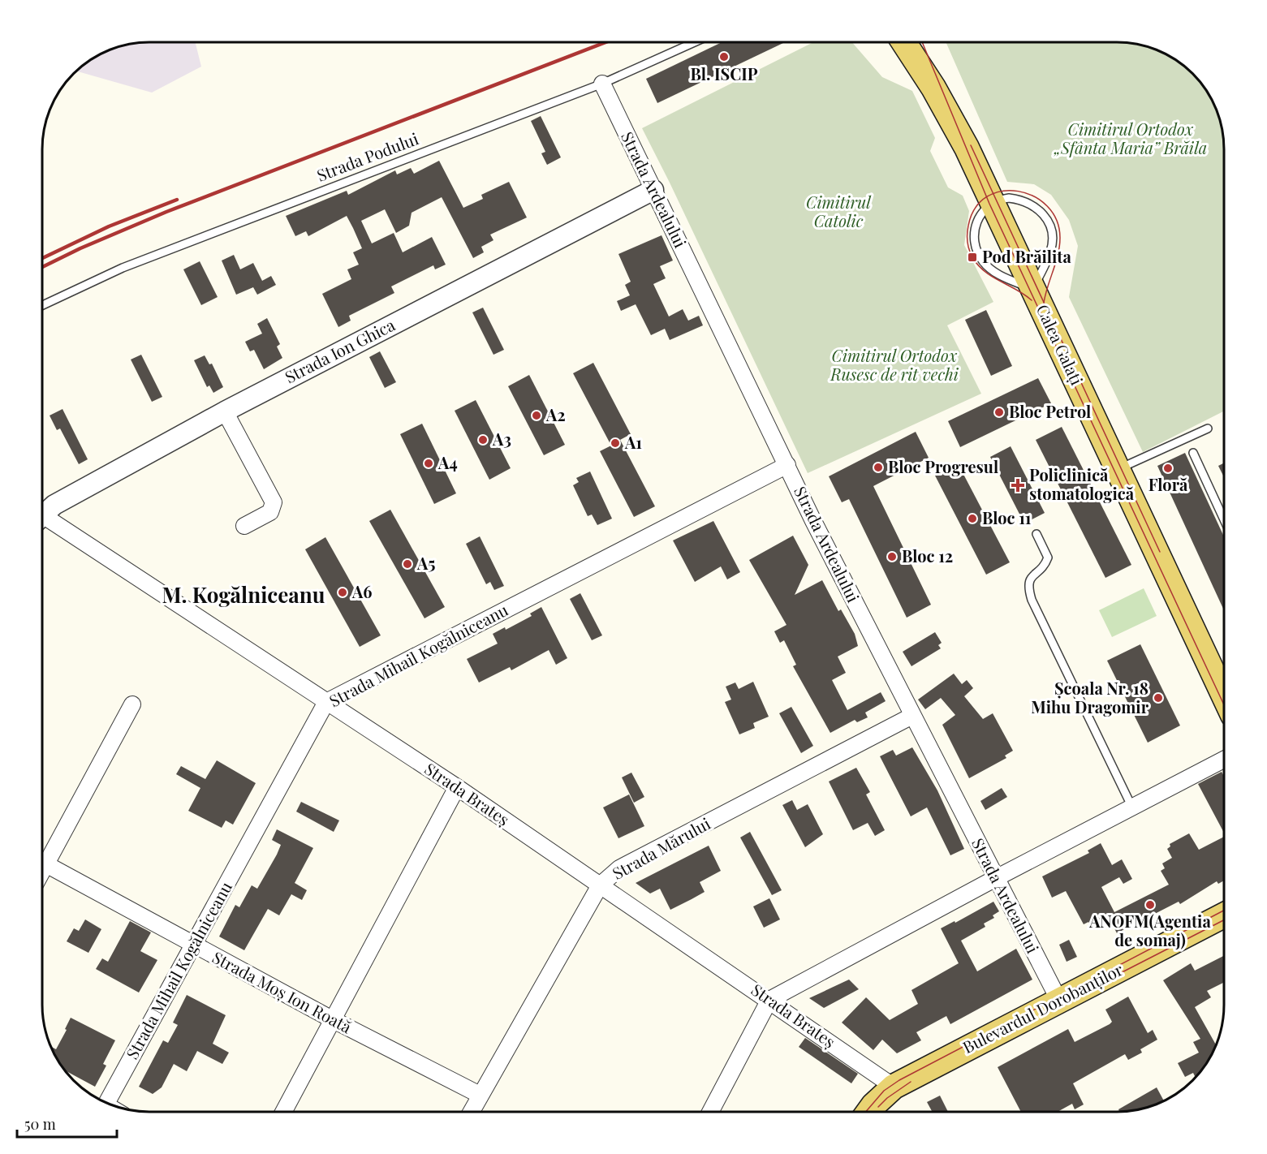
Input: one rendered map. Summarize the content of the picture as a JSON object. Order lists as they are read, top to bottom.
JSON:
{
  "streets": {
    "main road": ["Calea Galați", "Bulevardul Dorobanților"],
    "street": [
      "Strada Ardealului",
      "Strada Ion Ghica",
      "Strada Mihail Kogălniceanu",
      "Strada Brateș",
      "Strada Mărului",
      "Strada Moș Ion Roată"
    ],
    "lane": ["Strada Podului"]
  },
  "crossings": [
    ["Strada Podului", "Strada Ardealului"],
    ["Strada Ardealului", "Strada Ion Ghica"],
    ["Strada Ardealului", "Strada Mihail Kogălniceanu"],
    ["Strada Ardealului", "Strada Mărului"],
    ["Strada Ardealului", "Bulevardul Dorobanților"],
    ["Strada Mihail Kogălniceanu", "Strada Brateș"],
    ["Strada Mihail Kogălniceanu", "Strada Moș Ion Roată"],
    ["Strada Brateș", "Strada Mărului"],
    ["Strada Brateș", "Bulevardul Dorobanților"],
    ["Strada Mărului", "Strada Moș Ion Roată"]
  ],
  "districts": ["M. Kogălniceanu"],
  "parks": ["Cimitirul Ortodox „Sfânta Maria” Brăila", "Cimitirul Catolic", "Cimitirul Ortodox Rusesc de rit vechi"],
  "places": {
    "other": [
      "Bl. ISCIP",
      "Bloc Petrol",
      "A2",
      "A3",
      "A1",
      "A4",
      "Bloc Progresul",
      "Floră",
      "Bloc 11",
      "Bloc 12",
      "A5",
      "A6",
      "Școala Nr. 18 Mihu Dragomir",
      "ANOFM(Agentia de somaj)"
    ],
    "transit": ["Pod Brăilita"],
    "health": ["Policlinică stomatologică"]
  },
  "scale_bar": "50 m"
}
